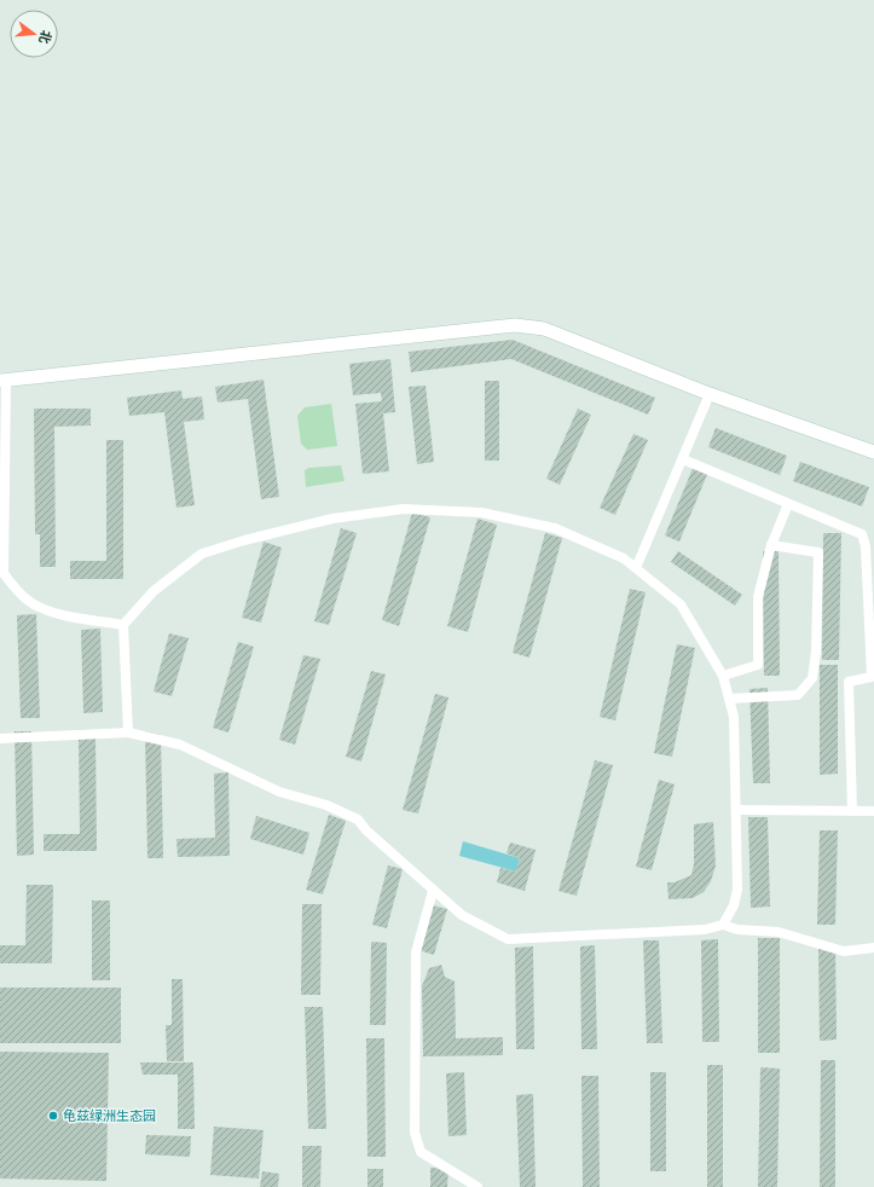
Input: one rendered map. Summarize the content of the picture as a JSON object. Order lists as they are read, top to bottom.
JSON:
{
  "places": ["龟兹绿洲生态园"],
  "north": "right"
}
